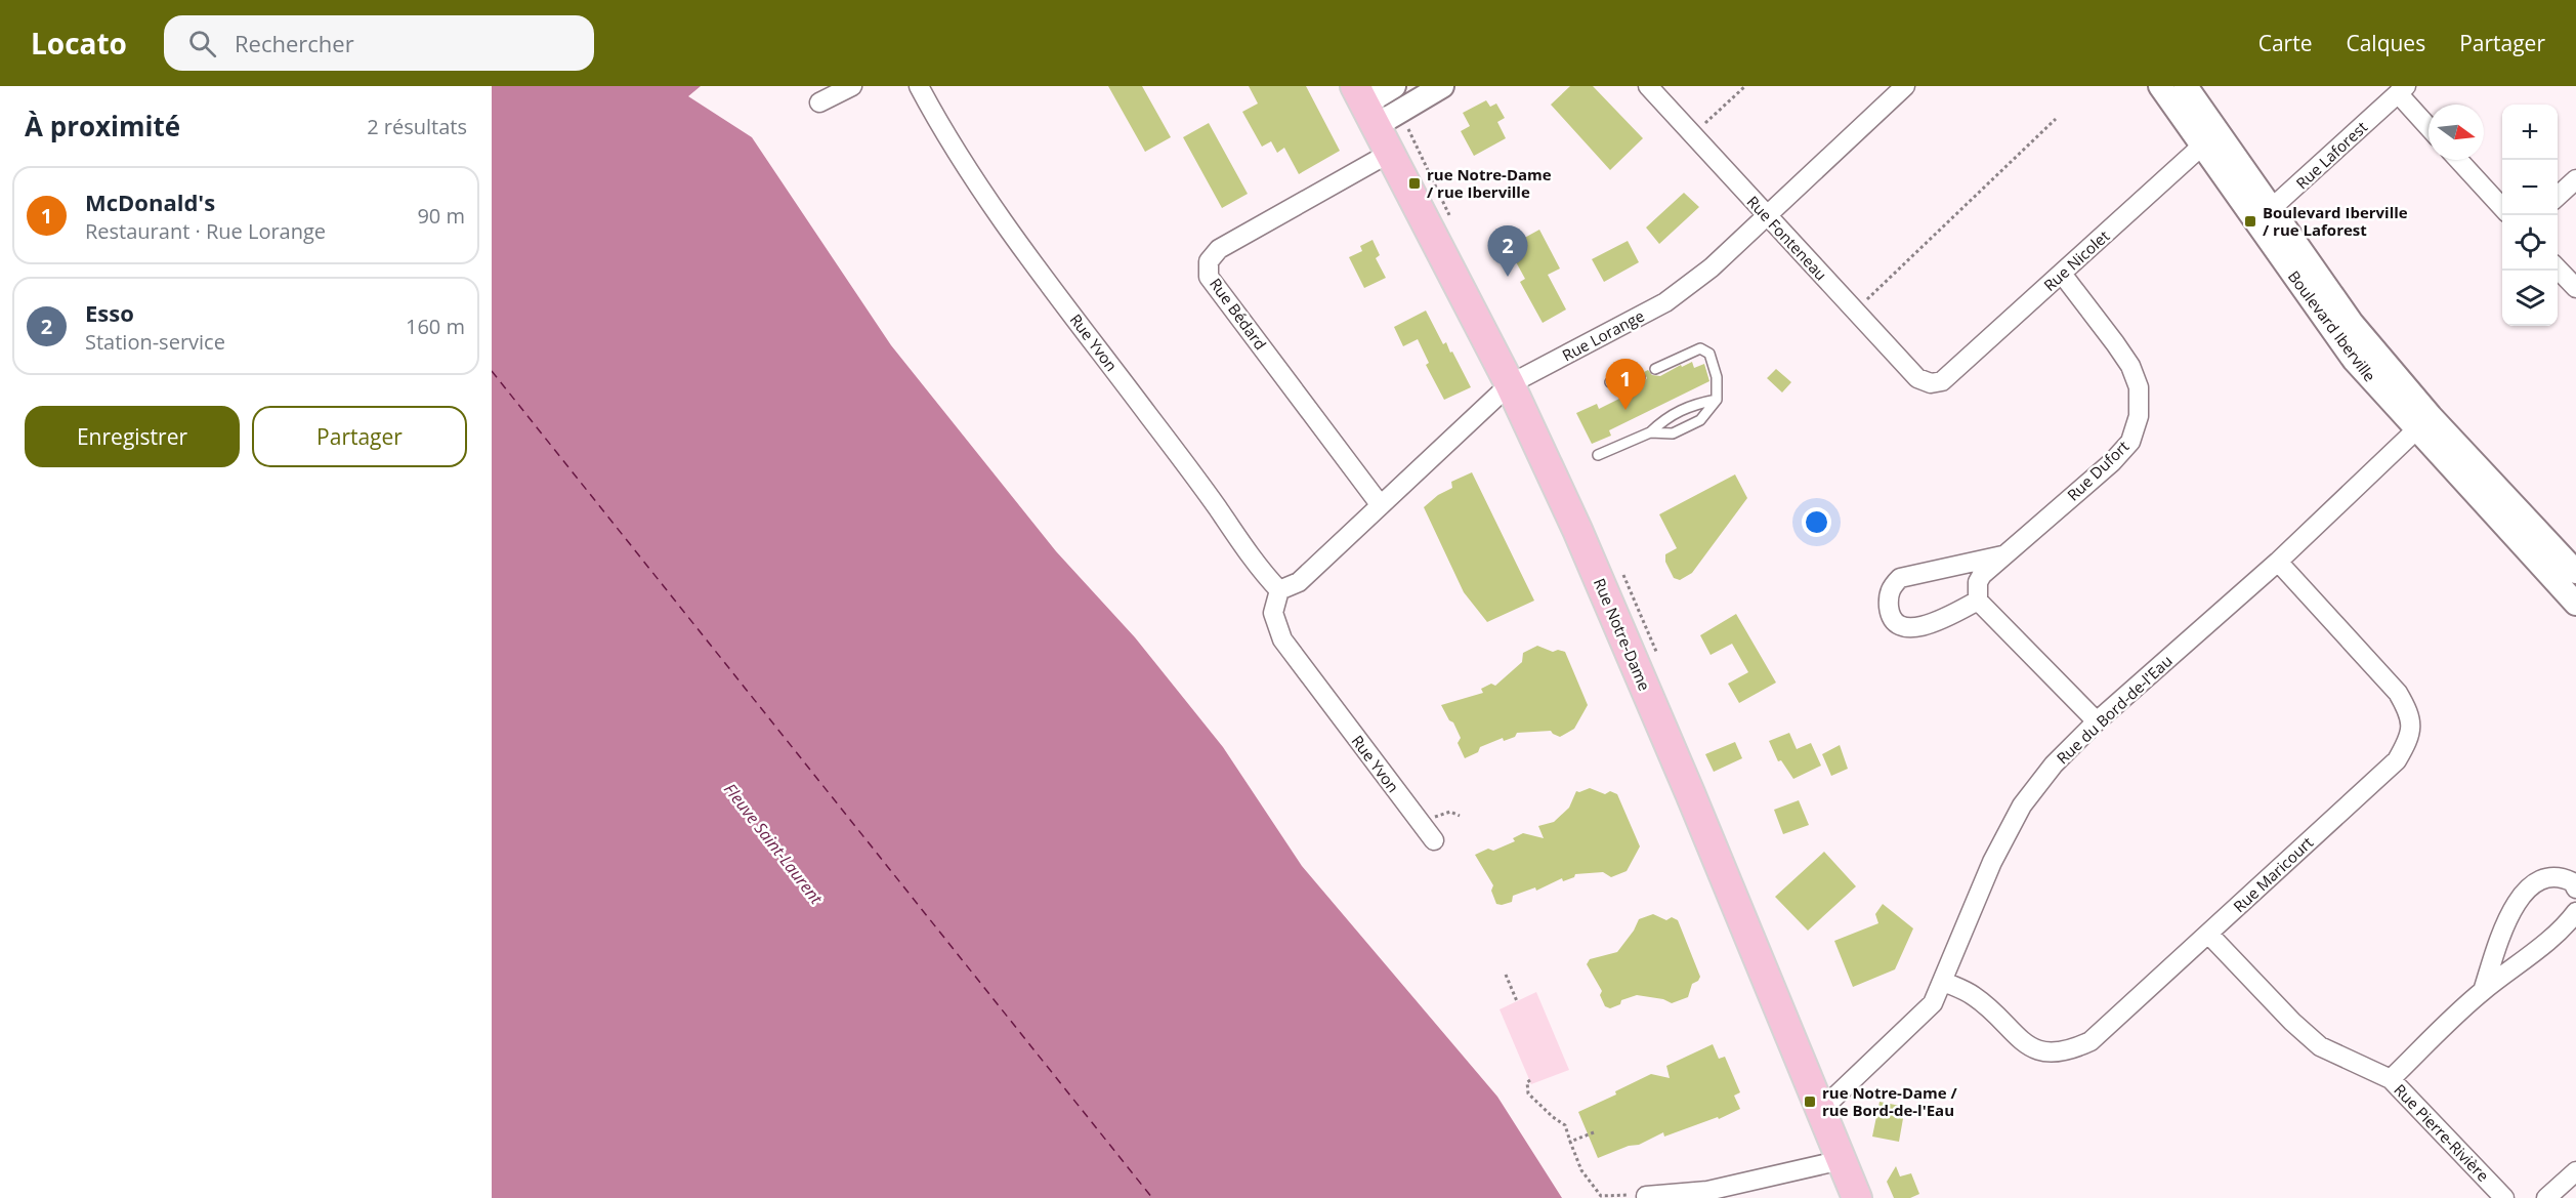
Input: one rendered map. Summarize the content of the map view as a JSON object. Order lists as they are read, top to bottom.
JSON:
{
  "streets": {
    "main road": ["Rue Notre-Dame"],
    "street": [
      "Rue Laforest",
      "Rue Fonteneau",
      "Rue Nicolet",
      "Rue Bédard",
      "Boulevard Iberville",
      "Rue Lorange",
      "Rue Yvon",
      "Rue Dufort",
      "Rue du Bord-de-l'Eau",
      "Rue Maricourt",
      "Rue Pierre-Rivière"
    ]
  },
  "crossings": [
    ["Rue Laforest", "Boulevard Iberville"],
    ["Rue Fonteneau", "Rue Nicolet"],
    ["Rue Fonteneau", "Rue Lorange"],
    ["Rue Nicolet", "Boulevard Iberville"],
    ["Rue Nicolet", "Rue Dufort"],
    ["Rue Bédard", "Rue Lorange"],
    ["Rue Bédard", "Rue Notre-Dame"],
    ["Boulevard Iberville", "Rue du Bord-de-l'Eau"],
    ["Rue Lorange", "Rue Yvon"],
    ["Rue Lorange", "Rue Notre-Dame"],
    ["Rue Notre-Dame", "Rue du Bord-de-l'Eau"],
    ["Rue du Bord-de-l'Eau", "Rue Maricourt"],
    ["Rue Maricourt", "Rue Pierre-Rivière"]
  ],
  "water": ["Fleuve Saint-Laurent"],
  "places": {
    "transit": ["rue Notre-Dame / rue Iberville", "Boulevard Iberville / rue Laforest", "rue Notre-Dame / rue Bord-de-l'Eau"]
  },
  "north": "right",
  "page": {
    "header": "Locato",
    "search": "Rechercher",
    "nav": ["Carte", "Calques", "Partager"],
    "heading": ["À proximité", "2 résultats"],
    "map_buttons": ["+", "−"],
    "list": [
      {
        "mark": "1",
        "name": "McDonald's",
        "note": "Restaurant · Rue Lorange",
        "value": "90 m"
      },
      {
        "mark": "2",
        "name": "Esso",
        "note": "Station-service",
        "value": "160 m"
      }
    ],
    "pins": ["2", "1"],
    "buttons": ["Enregistrer", "Partager"]
  }
}
